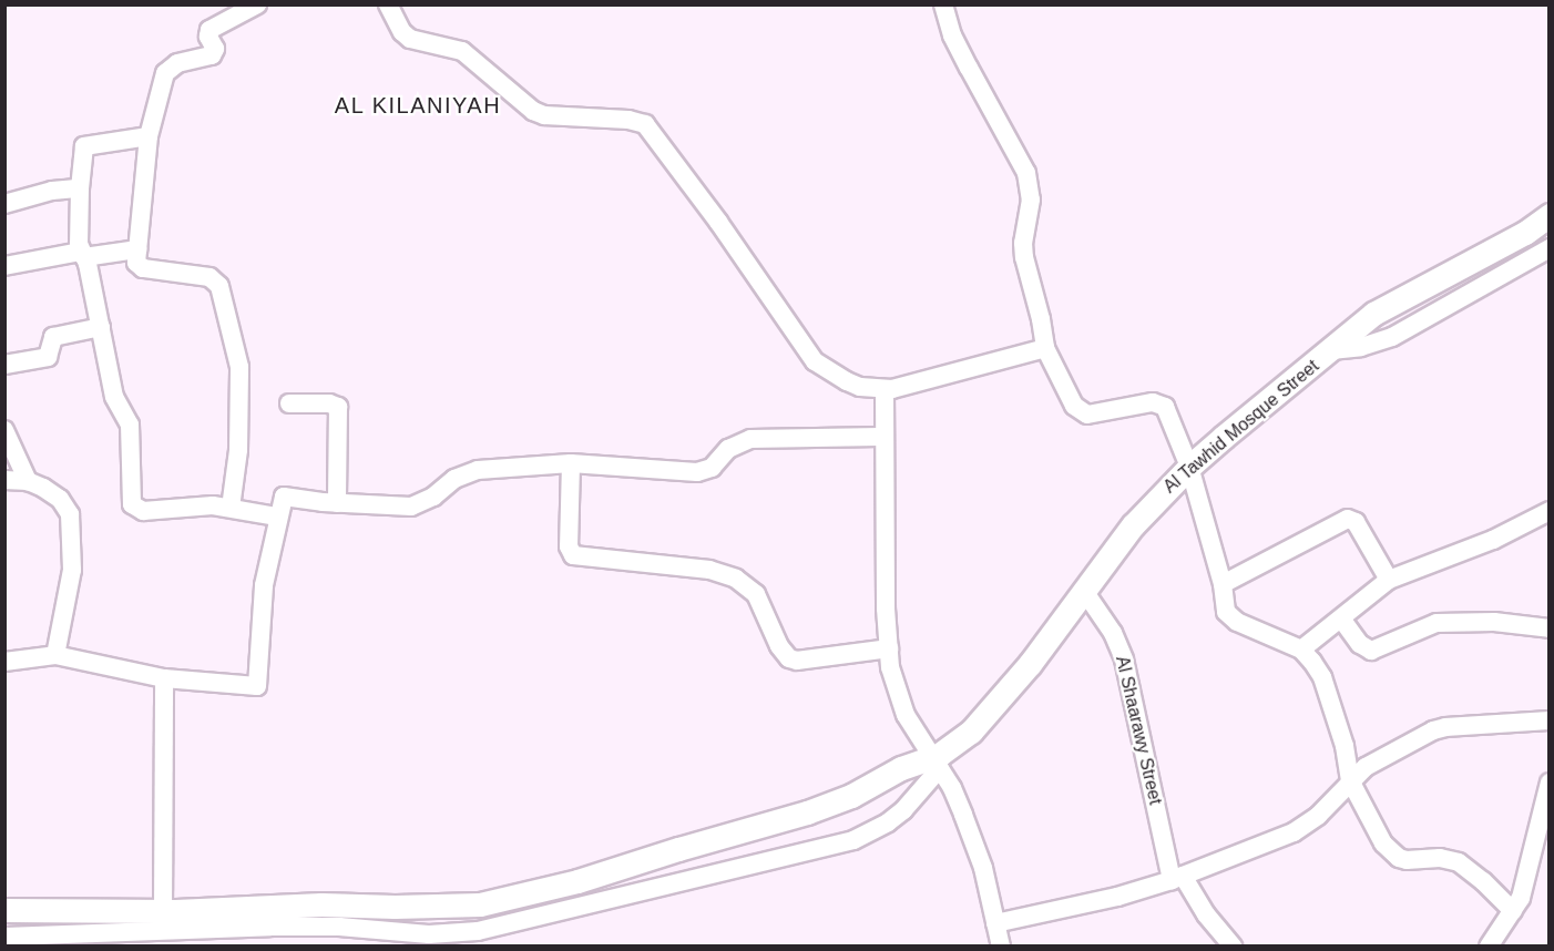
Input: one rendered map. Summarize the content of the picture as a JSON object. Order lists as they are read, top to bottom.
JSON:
{
  "streets": {
    "main road": ["Al Tawhid Mosque Street"],
    "street": ["Al Shaarawy Street"]
  },
  "crossings": [
    ["Al Tawhid Mosque Street", "Al Shaarawy Street"]
  ],
  "districts": ["AL KILANIYAH"]
}
